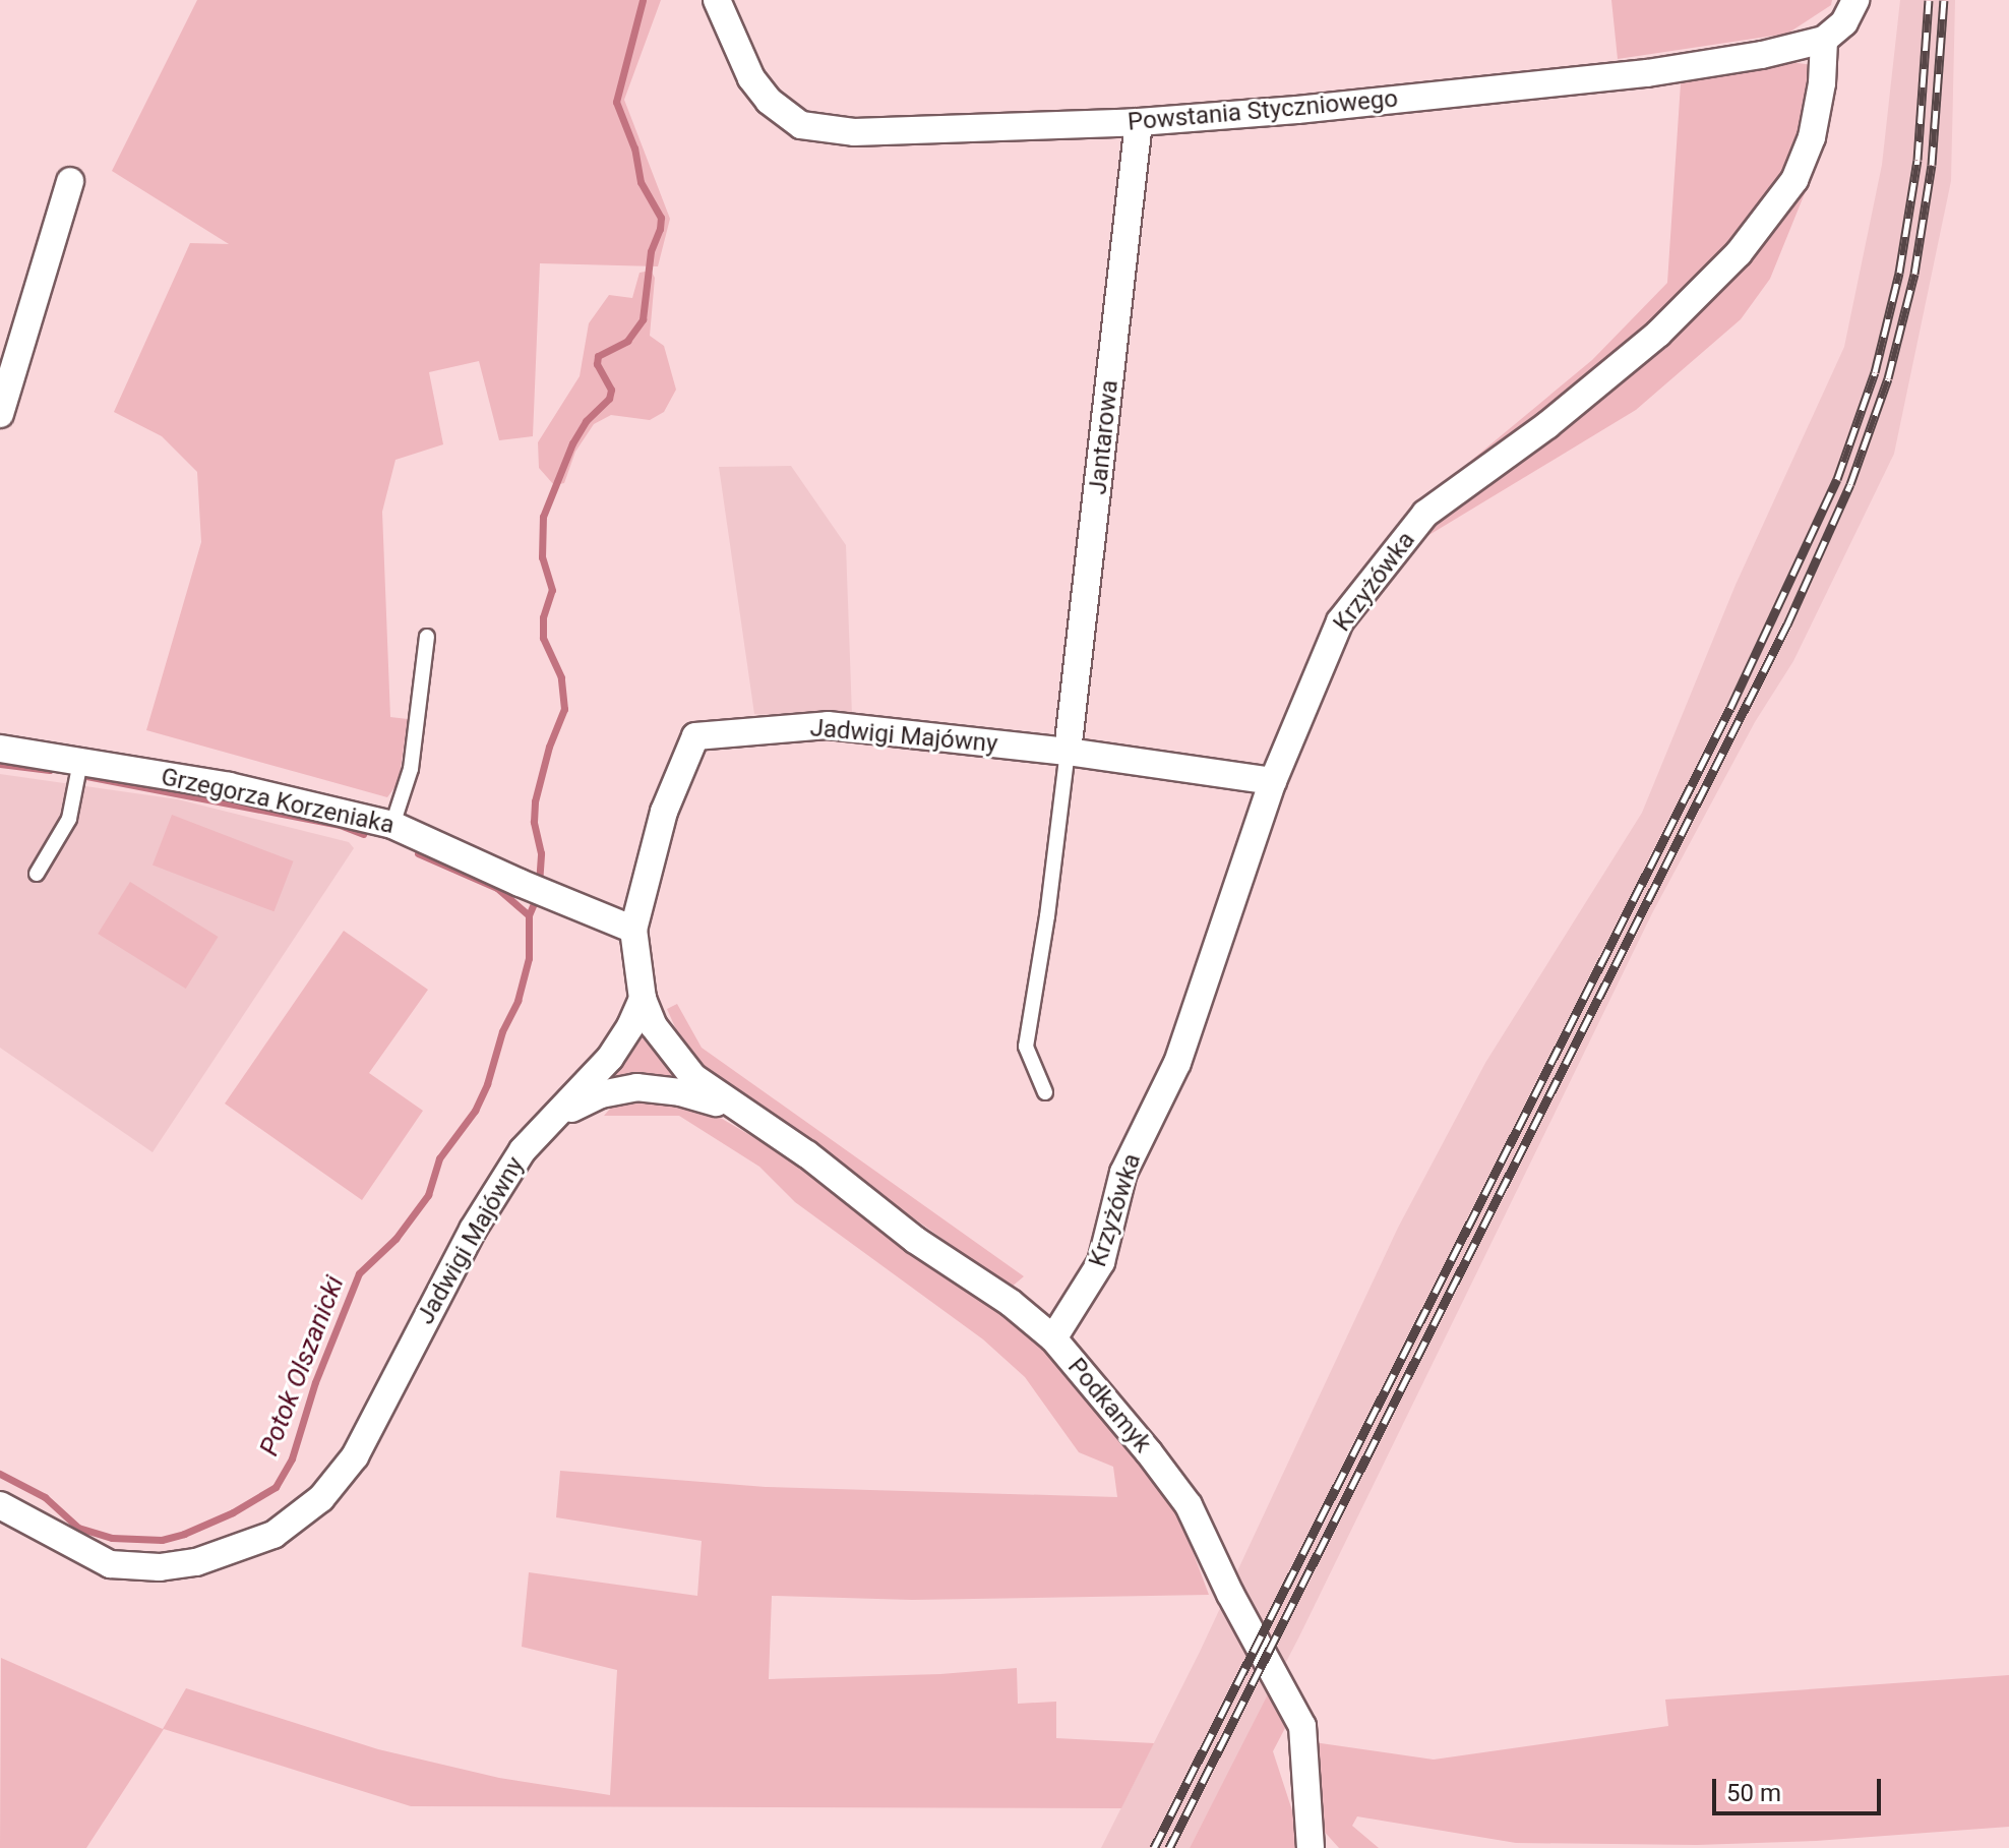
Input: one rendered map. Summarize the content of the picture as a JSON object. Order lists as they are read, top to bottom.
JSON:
{
  "streets": {
    "street": [
      "Powstania Styczniowego",
      "Jantarowa",
      "Krzyżówka",
      "Jadwigi Majówny",
      "Grzegorza Korzeniaka",
      "Podkamyk"
    ]
  },
  "crossings": [
    ["Powstania Styczniowego", "Jantarowa"],
    ["Powstania Styczniowego", "Krzyżówka"],
    ["Jantarowa", "Jadwigi Majówny"],
    ["Krzyżówka", "Podkamyk"],
    ["Jadwigi Majówny", "Grzegorza Korzeniaka"],
    ["Jadwigi Majówny", "Podkamyk"]
  ],
  "water": ["Potok Olszanicki"],
  "scale_bar": "50 m"
}
